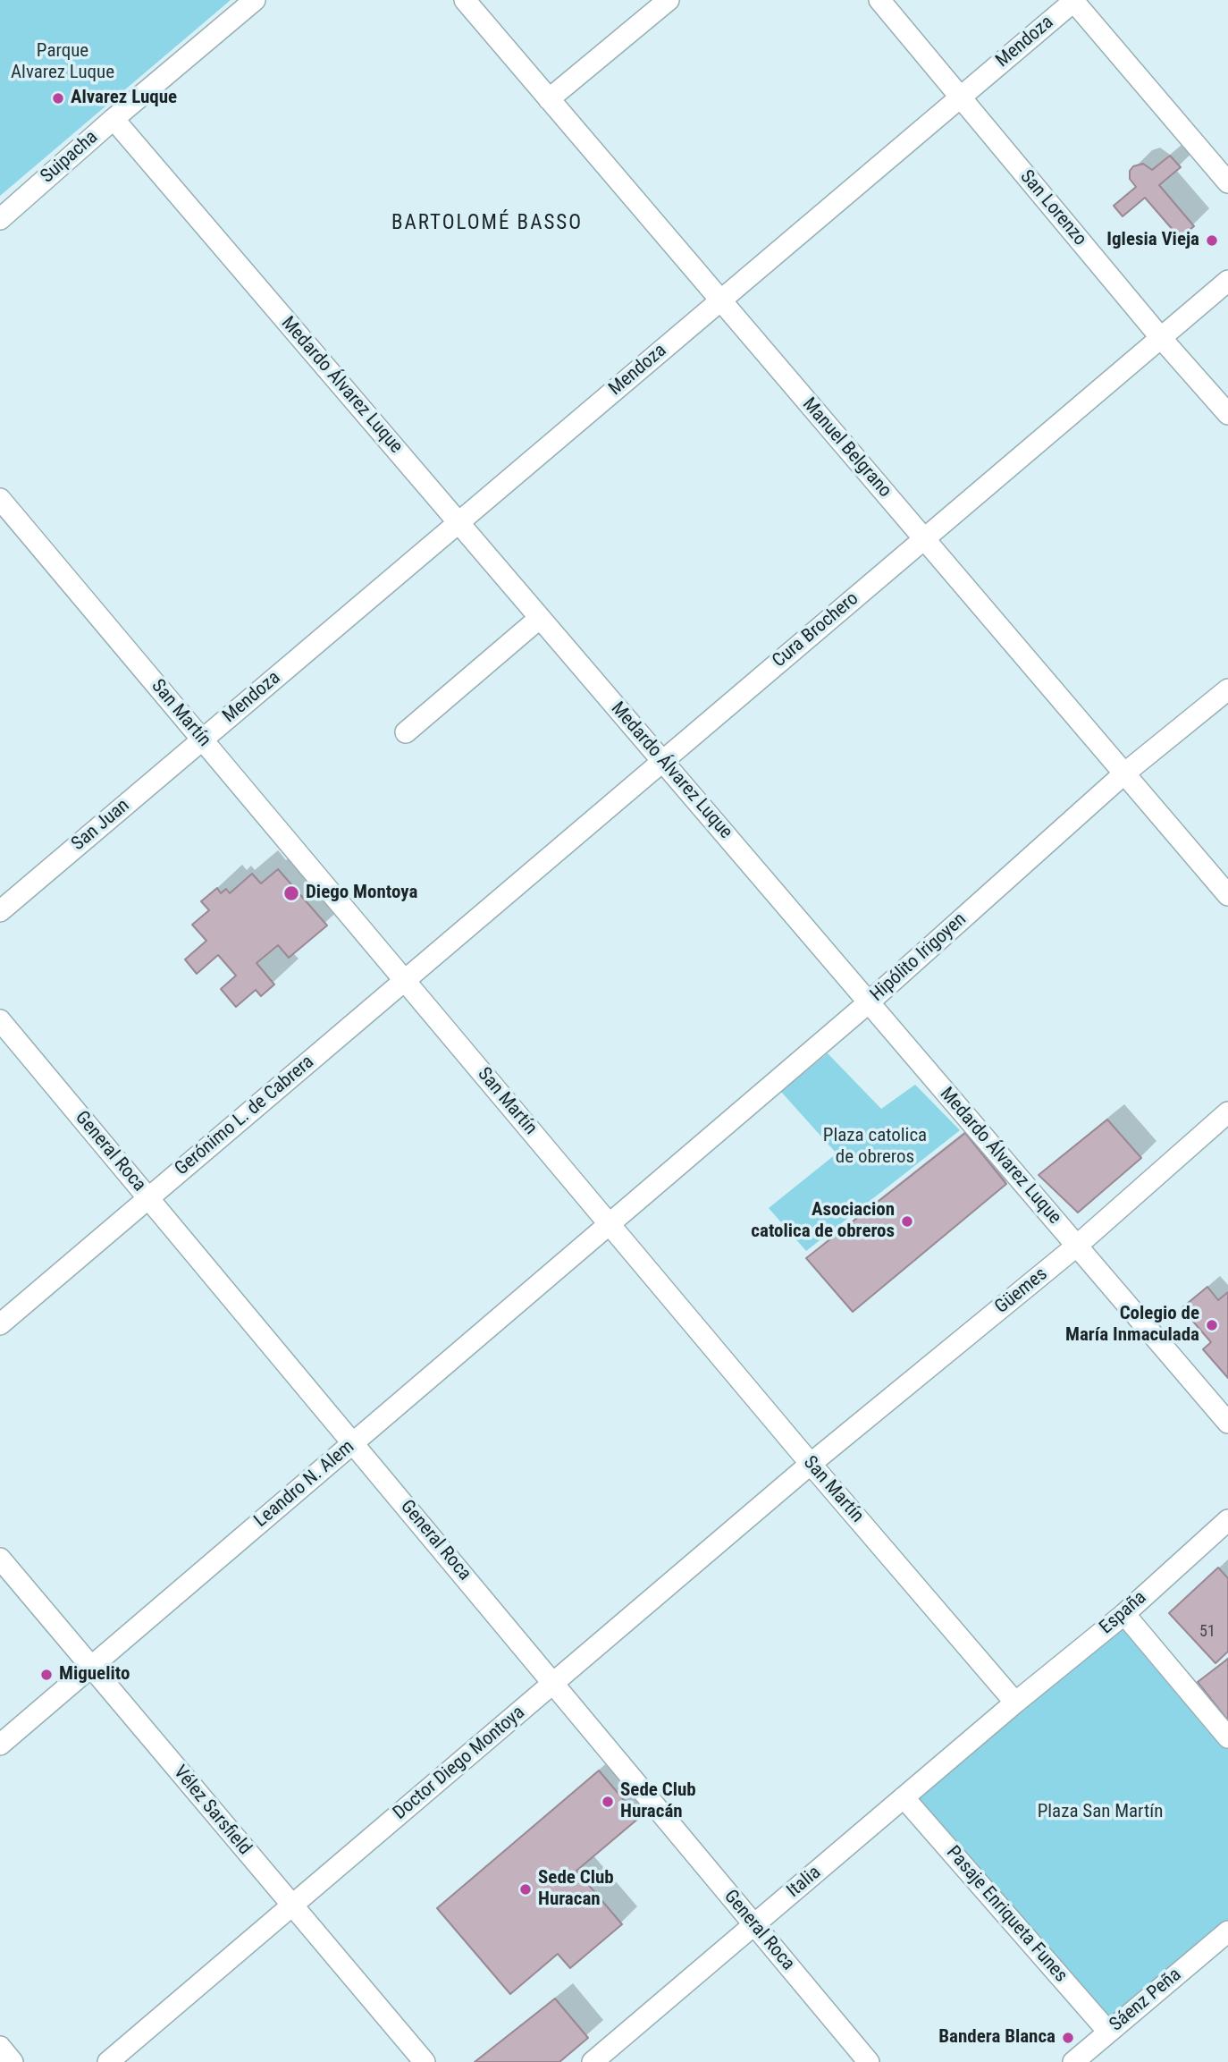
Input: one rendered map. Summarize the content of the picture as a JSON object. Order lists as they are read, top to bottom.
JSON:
{
  "streets": {
    "street": [
      "Mendoza",
      "Suipacha",
      "San Lorenzo",
      "Medardo Álvarez Luque",
      "Manuel Belgrano",
      "Cura Brochero",
      "San Martín",
      "San Juan",
      "Hipólito Irigoyen",
      "Gerónimo L. de Cabrera",
      "General Roca",
      "Güemes",
      "Leandro N. Alem",
      "España",
      "Doctor Diego Montoya",
      "Vélez Sarsfield",
      "Italia",
      "Pasaje Enriqueta Funes",
      "Sáenz Peña"
    ]
  },
  "crossings": [
    ["Mendoza", "San Lorenzo"],
    ["Mendoza", "Medardo Álvarez Luque"],
    ["Mendoza", "Manuel Belgrano"],
    ["Mendoza", "San Martín"],
    ["Mendoza", "San Juan"],
    ["Suipacha", "Medardo Álvarez Luque"],
    ["San Lorenzo", "Cura Brochero"],
    ["Medardo Álvarez Luque", "Cura Brochero"],
    ["Medardo Álvarez Luque", "Hipólito Irigoyen"],
    ["Medardo Álvarez Luque", "Güemes"],
    ["Manuel Belgrano", "Cura Brochero"],
    ["Manuel Belgrano", "Hipólito Irigoyen"],
    ["Cura Brochero", "San Martín"],
    ["Cura Brochero", "Gerónimo L. de Cabrera"],
    ["San Martín", "San Juan"],
    ["San Martín", "Hipólito Irigoyen"],
    ["San Martín", "Gerónimo L. de Cabrera"],
    ["San Martín", "Güemes"],
    ["San Martín", "Leandro N. Alem"],
    ["San Martín", "España"],
    ["San Martín", "Doctor Diego Montoya"],
    ["San Martín", "Italia"],
    ["Hipólito Irigoyen", "Leandro N. Alem"],
    ["Gerónimo L. de Cabrera", "General Roca"],
    ["General Roca", "Leandro N. Alem"],
    ["General Roca", "Doctor Diego Montoya"],
    ["General Roca", "Italia"],
    ["Güemes", "Doctor Diego Montoya"],
    ["Leandro N. Alem", "Vélez Sarsfield"],
    ["España", "Italia"],
    ["Doctor Diego Montoya", "Vélez Sarsfield"],
    ["Italia", "Pasaje Enriqueta Funes"],
    ["Pasaje Enriqueta Funes", "Sáenz Peña"]
  ],
  "districts": ["BARTOLOMÉ BASSO"],
  "parks": ["Parque Alvarez Luque", "Plaza catolica de obreros", "Plaza San Martín"],
  "places": [
    "Alvarez Luque",
    "Iglesia Vieja",
    "Diego Montoya",
    "Asociacion catolica de obreros",
    "Colegio de María Inmaculada",
    "Miguelito",
    "Sede Club Huracán",
    "Sede Club Huracan",
    "Bandera Blanca"
  ],
  "house_numbers": ["51"]
}
